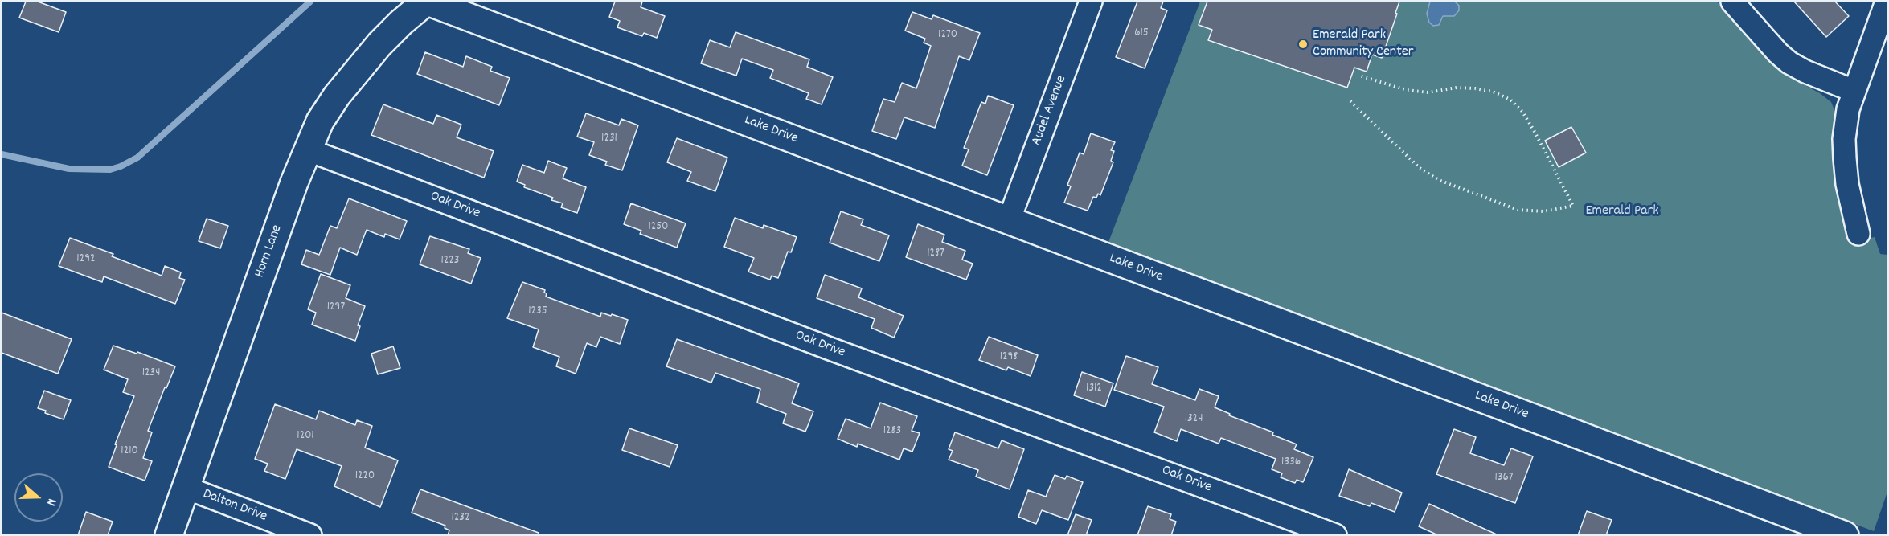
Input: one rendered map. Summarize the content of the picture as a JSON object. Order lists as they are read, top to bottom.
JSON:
{
  "streets": {
    "street": [
      "Audel Avenue",
      "Lake Drive",
      "Oak Drive",
      "Horn Lane",
      "Dalton Drive"
    ]
  },
  "crossings": [
    ["Audel Avenue", "Lake Drive"],
    ["Lake Drive", "Horn Lane"],
    ["Oak Drive", "Horn Lane"],
    ["Horn Lane", "Dalton Drive"]
  ],
  "parks": ["Emerald Park"],
  "places": ["Emerald Park Community Center"],
  "house_numbers": [
    "615",
    "1270",
    "1231",
    "1250",
    "1287",
    "1292",
    "1223",
    "1297",
    "1235",
    "1298",
    "1234",
    "1312",
    "1324",
    "1283",
    "1201",
    "1210",
    "1336",
    "1220",
    "1367",
    "1232"
  ],
  "north": "right"
}
